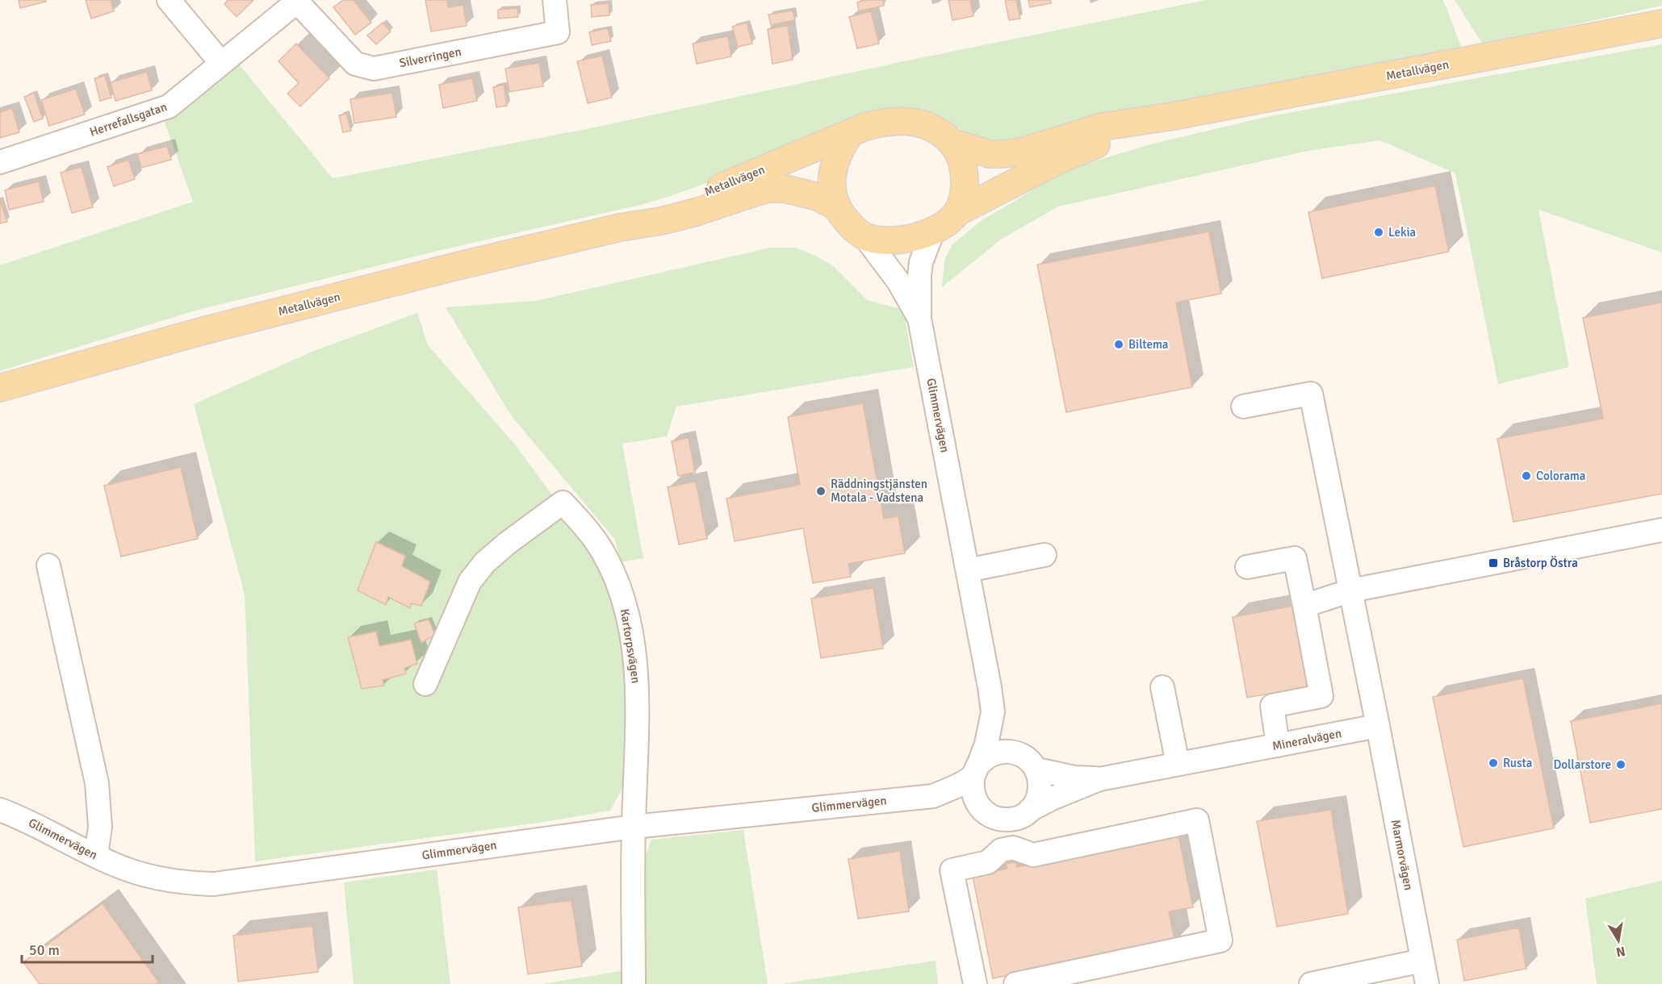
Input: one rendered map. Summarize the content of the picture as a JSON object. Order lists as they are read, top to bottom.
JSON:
{
  "streets": {
    "main road": ["Metallvägen"],
    "street": [
      "Silverringen",
      "Herrefallsgatan",
      "Glimmervägen",
      "Kartorpsvägen",
      "Mineralvägen",
      "Marmorvägen"
    ]
  },
  "crossings": [
    ["Silverringen", "Herrefallsgatan"],
    ["Metallvägen", "Glimmervägen"],
    ["Glimmervägen", "Kartorpsvägen"],
    ["Glimmervägen", "Mineralvägen"],
    ["Mineralvägen", "Marmorvägen"]
  ],
  "places": {
    "other": [
      "Lekia",
      "Biltema",
      "Colorama",
      "Räddningstjänsten Motala - Vadstena",
      "Rusta",
      "Dollarstore"
    ],
    "transit": ["Bråstorp Östra"]
  },
  "scale_bar": "50 m",
  "north": "bottom"
}
